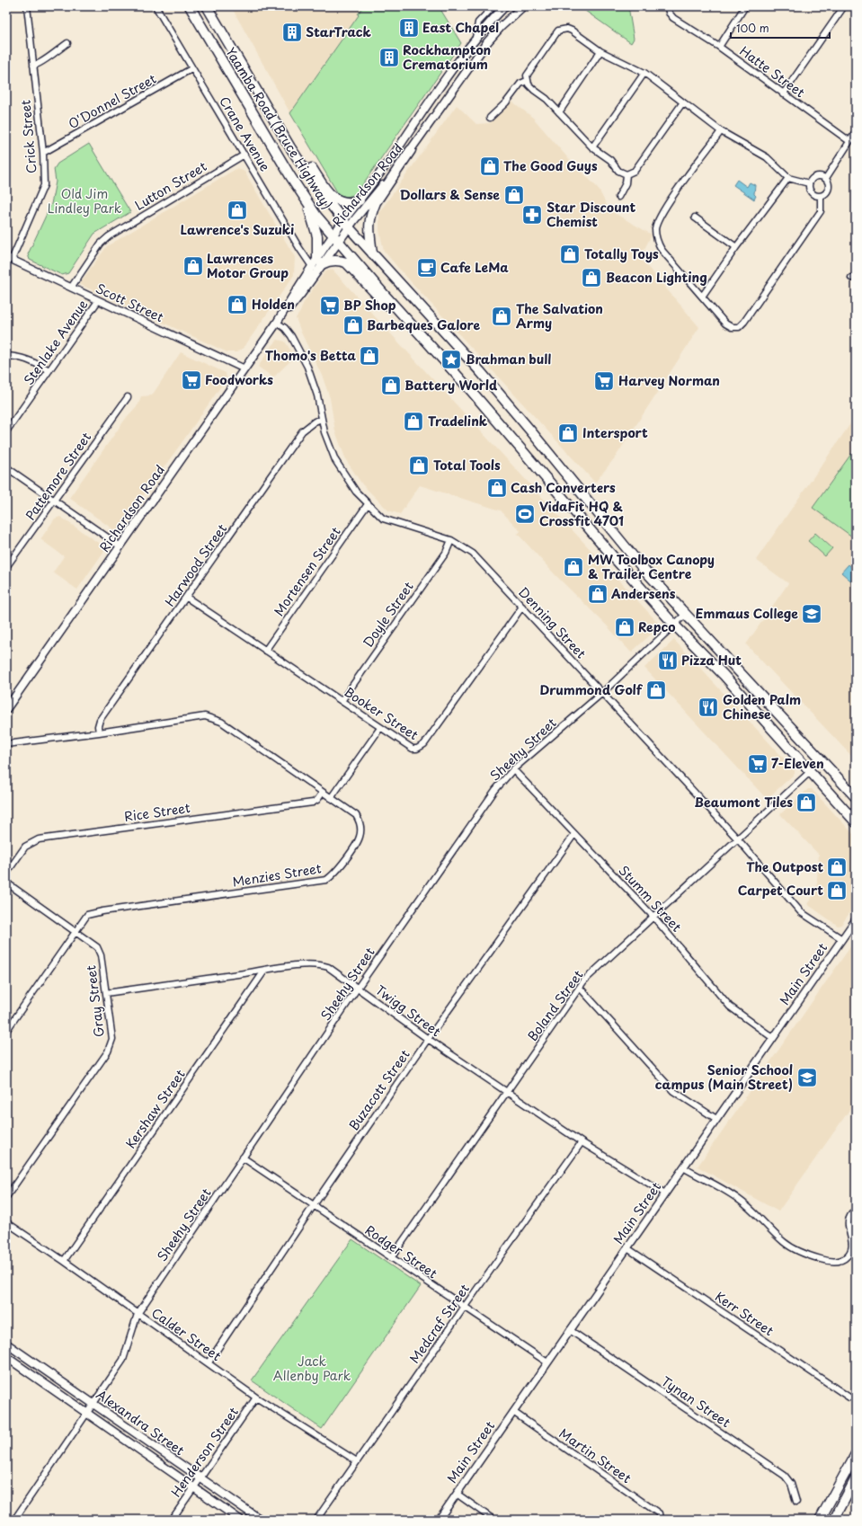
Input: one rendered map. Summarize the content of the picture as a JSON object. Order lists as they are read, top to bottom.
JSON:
{
  "streets": {
    "highway": ["Yaamba Road (Bruce Highway)"],
    "main road": ["Richardson Road", "Alexandra Street"],
    "street": [
      "Hatte Street",
      "O'Donnel Street",
      "Crane Avenue",
      "Crick Street",
      "Lutton Street",
      "Scott Street",
      "Stenlake Avenue",
      "Pattemore Street",
      "Harwood Street",
      "Mortensen Street",
      "Doyle Street",
      "Denning Street",
      "Booker Street",
      "Sheehy Street",
      "Rice Street",
      "Menzies Street",
      "Stumm Street",
      "Main Street",
      "Gray Street",
      "Boland Street",
      "Twigg Street",
      "Buzacott Street",
      "Kershaw Street",
      "Rodger Street",
      "Kerr Street",
      "Medcraf Street",
      "Calder Street",
      "Tynan Street",
      "Henderson Street",
      "Martin Street"
    ]
  },
  "crossings": [
    ["O'Donnel Street", "Crane Avenue"],
    ["O'Donnel Street", "Crick Street"],
    ["Yaamba Road (Bruce Highway)", "Richardson Road"],
    ["Yaamba Road (Bruce Highway)", "Sheehy Street"],
    ["Yaamba Road (Bruce Highway)", "Boland Street"],
    ["Crane Avenue", "Richardson Road"],
    ["Crane Avenue", "Lutton Street"],
    ["Crick Street", "Scott Street"],
    ["Richardson Road", "Scott Street"],
    ["Richardson Road", "Denning Street"],
    ["Lutton Street", "Scott Street"],
    ["Scott Street", "Stenlake Avenue"],
    ["Harwood Street", "Denning Street"],
    ["Harwood Street", "Booker Street"],
    ["Harwood Street", "Menzies Street"],
    ["Mortensen Street", "Denning Street"],
    ["Mortensen Street", "Booker Street"],
    ["Doyle Street", "Denning Street"],
    ["Doyle Street", "Booker Street"],
    ["Denning Street", "Booker Street"],
    ["Denning Street", "Sheehy Street"],
    ["Denning Street", "Main Street"],
    ["Denning Street", "Boland Street"],
    ["Sheehy Street", "Stumm Street"],
    ["Sheehy Street", "Twigg Street"],
    ["Sheehy Street", "Rodger Street"],
    ["Sheehy Street", "Calder Street"],
    ["Sheehy Street", "Alexandra Street"],
    ["Rice Street", "Menzies Street"],
    ["Menzies Street", "Gray Street"],
    ["Stumm Street", "Main Street"],
    ["Stumm Street", "Boland Street"],
    ["Stumm Street", "Buzacott Street"],
    ["Main Street", "Twigg Street"],
    ["Main Street", "Rodger Street"],
    ["Main Street", "Kerr Street"],
    ["Main Street", "Tynan Street"],
    ["Main Street", "Martin Street"],
    ["Gray Street", "Twigg Street"],
    ["Boland Street", "Twigg Street"],
    ["Boland Street", "Rodger Street"],
    ["Twigg Street", "Buzacott Street"],
    ["Twigg Street", "Kershaw Street"],
    ["Twigg Street", "Medcraf Street"],
    ["Buzacott Street", "Rodger Street"],
    ["Buzacott Street", "Calder Street"],
    ["Kershaw Street", "Calder Street"],
    ["Rodger Street", "Medcraf Street"],
    ["Medcraf Street", "Calder Street"],
    ["Calder Street", "Henderson Street"],
    ["Alexandra Street", "Henderson Street"]
  ],
  "parks": ["Old Jim Lindley Park", "Jack Allenby Park"],
  "places": {
    "building": ["East Chapel", "StarTrack", "Rockhampton Crematorium"],
    "shop": [
      "The Good Guys",
      "Dollars & Sense",
      "Lawrence's Suzuki",
      "Totally Toys",
      "Lawrences Motor Group",
      "Beacon Lighting",
      "Holden",
      "The Salvation Army",
      "Barbeques Galore",
      "Thomo's Betta",
      "Battery World",
      "Tradelink",
      "Intersport",
      "Total Tools",
      "Cash Converters",
      "MW Toolbox Canopy & Trailer Centre",
      "Andersens",
      "Repco",
      "Drummond Golf",
      "Beaumont Tiles",
      "The Outpost",
      "Carpet Court"
    ],
    "pharmacy": ["Star Discount Chemist"],
    "cafe": ["Cafe LeMa"],
    "supermarket": [
      "BP Shop",
      "Foodworks",
      "Harvey Norman",
      "7-Eleven"
    ],
    "place": ["Brahman bull"],
    "sports": ["VidaFit HQ & Crossfit 4701"],
    "school or university": ["Emmaus College", "Senior School campus (Main Street)"],
    "restaurant": ["Pizza Hut", "Golden Palm Chinese"]
  },
  "scale_bar": "100 m"
}
